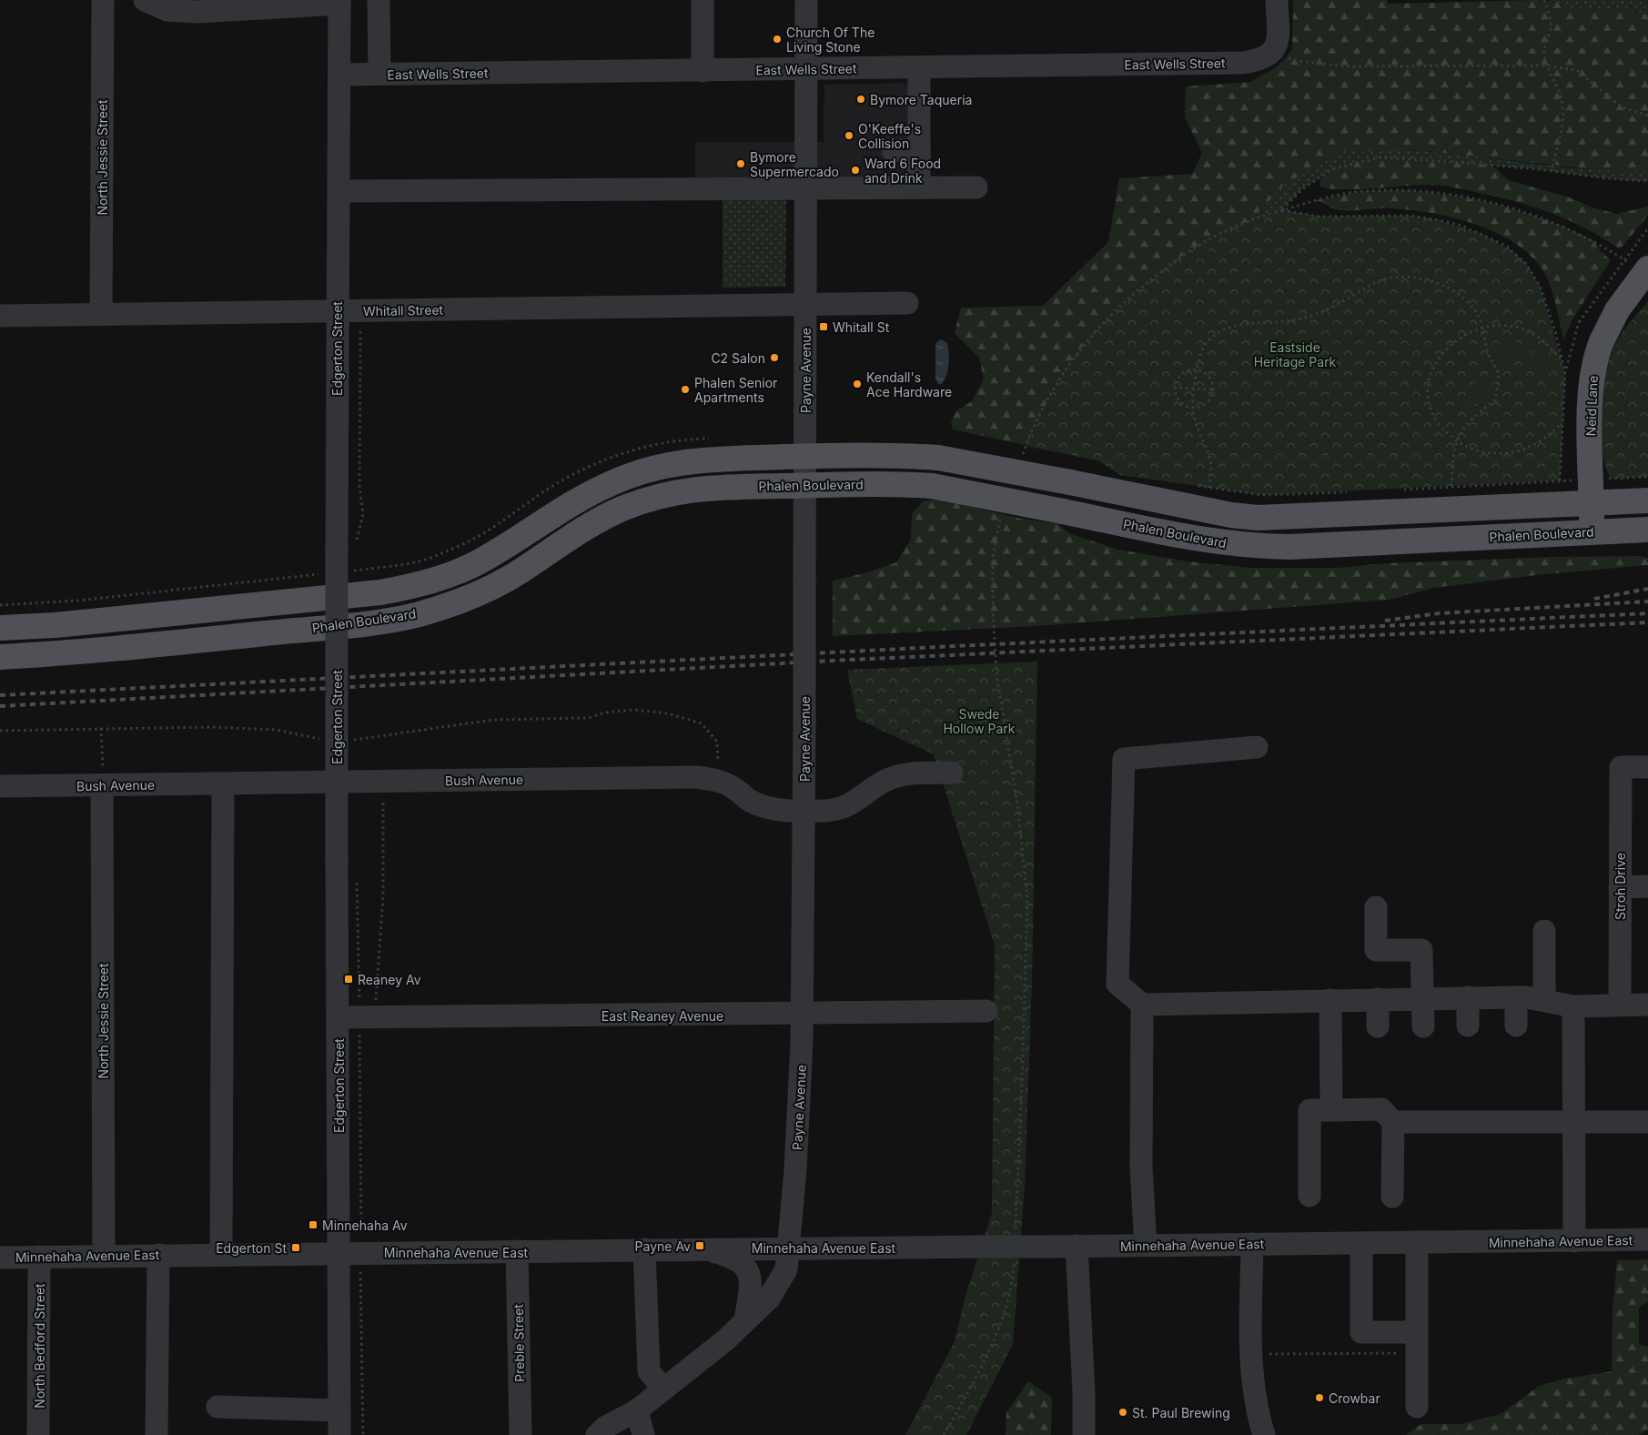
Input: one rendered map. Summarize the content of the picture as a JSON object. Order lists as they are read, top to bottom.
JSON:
{
  "streets": {
    "main road": ["Neid Lane", "Phalen Boulevard"],
    "street": [
      "East Wells Street",
      "North Jessie Street",
      "Whitall Street",
      "Edgerton Street",
      "Payne Avenue",
      "Bush Avenue",
      "Stroh Drive",
      "East Reaney Avenue",
      "Minnehaha Avenue East",
      "Preble Street",
      "North Bedford Street"
    ]
  },
  "crossings": [
    ["East Wells Street", "Edgerton Street"],
    ["East Wells Street", "Payne Avenue"],
    ["North Jessie Street", "Whitall Street"],
    ["North Jessie Street", "Bush Avenue"],
    ["North Jessie Street", "Minnehaha Avenue East"],
    ["Whitall Street", "Edgerton Street"],
    ["Whitall Street", "Payne Avenue"],
    ["Edgerton Street", "East Reaney Avenue"],
    ["Edgerton Street", "Minnehaha Avenue East"],
    ["Payne Avenue", "Phalen Boulevard"],
    ["Payne Avenue", "Bush Avenue"],
    ["Payne Avenue", "East Reaney Avenue"],
    ["Payne Avenue", "Minnehaha Avenue East"],
    ["Neid Lane", "Phalen Boulevard"],
    ["Minnehaha Avenue East", "Preble Street"],
    ["Minnehaha Avenue East", "North Bedford Street"]
  ],
  "parks": ["Eastside Heritage Park", "Swede Hollow Park"],
  "places": {
    "other": [
      "Church Of The Living Stone",
      "Bymore Taqueria",
      "O'Keeffe's Collision",
      "Bymore Supermercado",
      "Ward 6 Food and Drink",
      "C2 Salon",
      "Kendall's Ace Hardware",
      "Phalen Senior Apartments",
      "Crowbar",
      "St. Paul Brewing"
    ],
    "transit": [
      "Whitall St",
      "Reaney Av",
      "Minnehaha Av",
      "Payne Av",
      "Edgerton St"
    ]
  }
}
